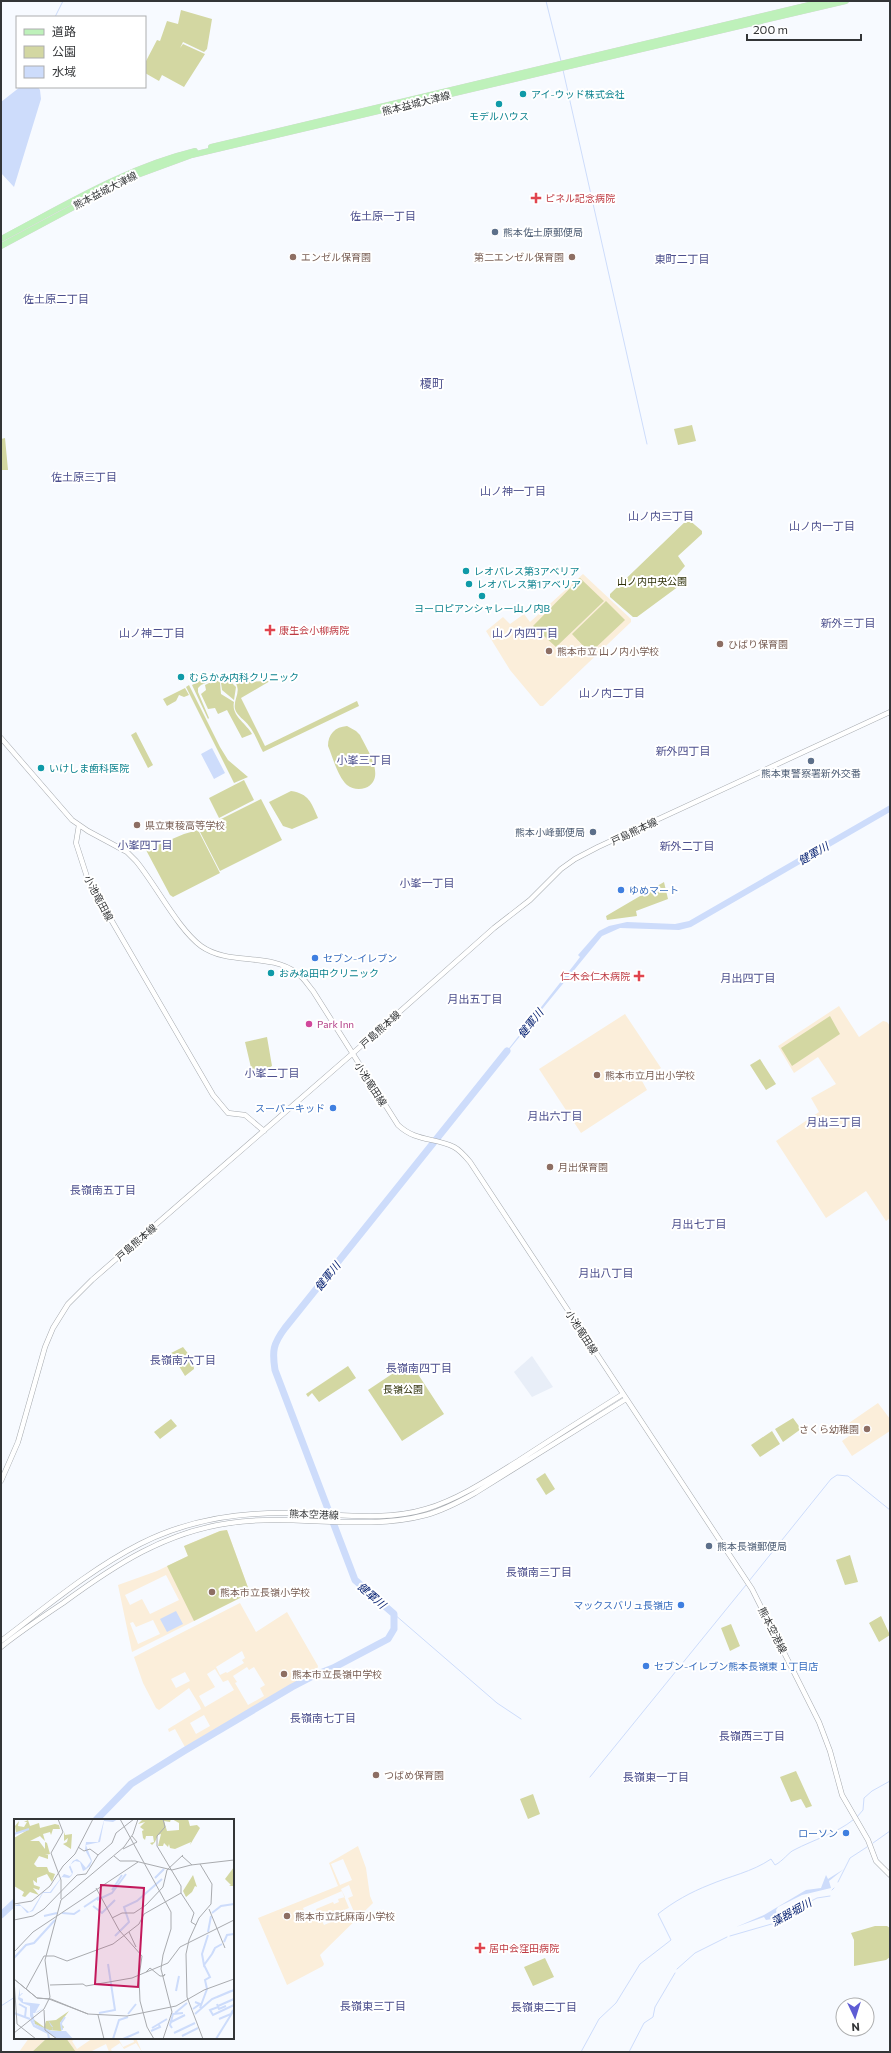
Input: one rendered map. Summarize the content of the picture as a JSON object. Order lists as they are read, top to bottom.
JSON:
{
  "streets": {
    "main road": [
      "熊本益城大津線",
      "戸島熊本線",
      "小池竜田線",
      "熊本空港線"
    ]
  },
  "crossings": [
    ["戸島熊本線", "小池竜田線"],
    ["小池竜田線", "熊本空港線"]
  ],
  "districts": [
    "佐土原一丁目",
    "東町二丁目",
    "佐土原二丁目",
    "榎町",
    "佐土原三丁目",
    "山ノ神一丁目",
    "山ノ内三丁目",
    "山ノ内一丁目",
    "新外三丁目",
    "山ノ神二丁目",
    "山ノ内四丁目",
    "山ノ内二丁目",
    "新外四丁目",
    "小峯三丁目",
    "小峯四丁目",
    "新外二丁目",
    "小峯一丁目",
    "月出四丁目",
    "月出五丁目",
    "小峯二丁目",
    "月出六丁目",
    "月出三丁目",
    "長嶺南五丁目",
    "月出七丁目",
    "月出八丁目",
    "長嶺南六丁目",
    "長嶺南四丁目",
    "長嶺南三丁目",
    "長嶺南七丁目",
    "長嶺西三丁目",
    "長嶺東一丁目",
    "長嶺東三丁目",
    "長嶺東二丁目"
  ],
  "water": ["健軍川", "藻器堀川"],
  "parks": ["山ノ内中央公園", "長嶺公園"],
  "places": {
    "other": [
      "アイ-ウッド株式会社",
      "モデルハウス",
      "熊本佐土原郵便局",
      "エンゼル保育園",
      "第二エンゼル保育園",
      "レオパレス第3アベリア",
      "レオパレス第1アベリア",
      "ヨーロピアンシャレー山ノ内B",
      "ひばり保育園",
      "熊本市立 山ノ内小学校",
      "むらかみ内科クリニック",
      "熊本東警察署新外交番",
      "いけしま歯科医院",
      "県立東稜高等学校",
      "熊本小峰郵便局",
      "ゆめマート",
      "セブン-イレブン",
      "おみね田中クリニック",
      "Park Inn",
      "熊本市立月出小学校",
      "スーパーキッド",
      "月出保育園",
      "さくら幼稚園",
      "熊本長嶺郵便局",
      "熊本市立長嶺小学校",
      "マックスバリュ長嶺店",
      "セブン-イレブン熊本長嶺東１丁目店",
      "熊本市立長嶺中学校",
      "つばめ保育園",
      "ローソン",
      "熊本市立託麻南小学校"
    ],
    "health": [
      "ピネル記念病院",
      "康生会小柳病院",
      "仁木会仁木病院",
      "居中会窪田病院"
    ]
  },
  "legend": ["道路", "公園", "水域"],
  "scale_bar": "200 m",
  "north": "bottom"
}
